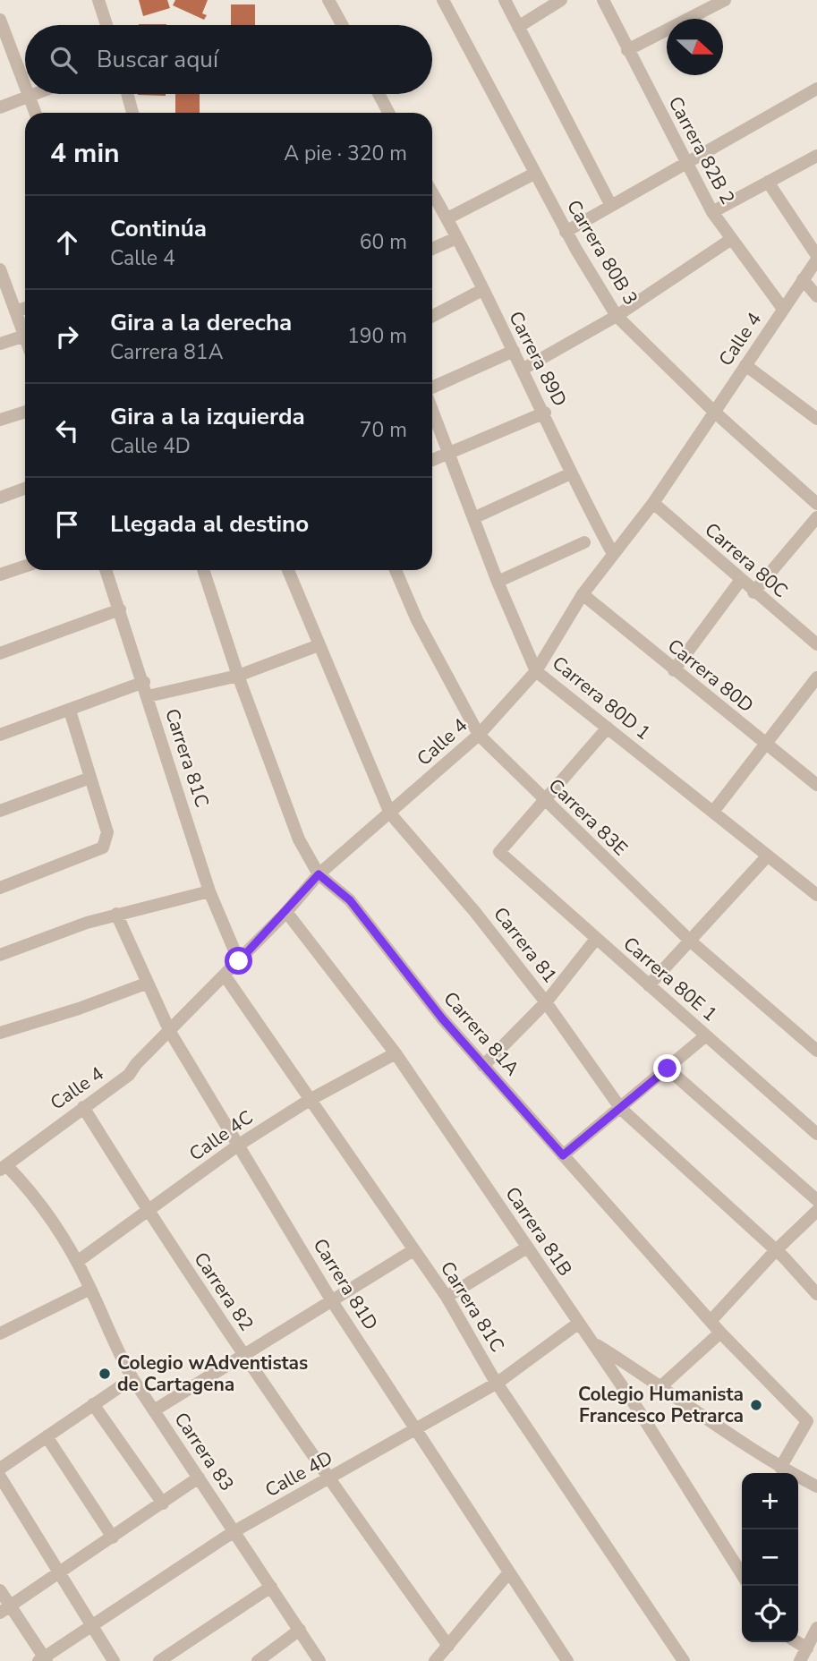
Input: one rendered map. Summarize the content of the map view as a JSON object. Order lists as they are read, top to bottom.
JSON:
{
  "streets": {
    "street": [
      "Carrera 82B 2",
      "Carrera 80B 3",
      "Calle 4",
      "Carrera 89D",
      "Carrera 80C",
      "Carrera 80D",
      "Carrera 80D 1",
      "Carrera 81C",
      "Carrera 83E",
      "Carrera 81",
      "Carrera 80E 1",
      "Carrera 81A",
      "Calle 4C",
      "Carrera 81B",
      "Carrera 81D",
      "Carrera 82",
      "Carrera 83",
      "Calle 4D"
    ]
  },
  "crossings": [
    ["Carrera 82B 2", "Calle 4"],
    ["Carrera 80B 3", "Calle 4"],
    ["Calle 4", "Carrera 89D"],
    ["Calle 4", "Carrera 80C"],
    ["Calle 4", "Carrera 80D"],
    ["Calle 4", "Carrera 80D 1"],
    ["Calle 4", "Carrera 81C"],
    ["Calle 4", "Carrera 83E"],
    ["Calle 4", "Carrera 81"],
    ["Calle 4", "Carrera 81A"],
    ["Calle 4", "Carrera 81B"],
    ["Calle 4", "Carrera 81D"],
    ["Calle 4", "Carrera 82"],
    ["Calle 4", "Carrera 83"],
    ["Carrera 81C", "Calle 4C"],
    ["Carrera 81C", "Calle 4D"],
    ["Carrera 83E", "Carrera 80E 1"],
    ["Calle 4C", "Carrera 81B"],
    ["Calle 4C", "Carrera 81D"],
    ["Calle 4C", "Carrera 82"],
    ["Calle 4C", "Carrera 83"],
    ["Carrera 81B", "Calle 4D"],
    ["Carrera 81D", "Calle 4D"],
    ["Carrera 82", "Calle 4D"],
    ["Carrera 83", "Calle 4D"]
  ],
  "places": ["Colegio wAdventistas de Cartagena", "Colegio Humanista Francesco Petrarca"],
  "north": "right",
  "page": {
    "search": "Buscar aquí",
    "heading": ["4 min", "A pie · 320 m"],
    "list": [
      ["Continúa", "Calle 4", "60 m"],
      ["Gira a la derecha", "Carrera 81A", "190 m"],
      ["Gira a la izquierda", "Calle 4D", "70 m"],
      "Llegada al destino"
    ],
    "map_buttons": ["+", "−"]
  }
}
